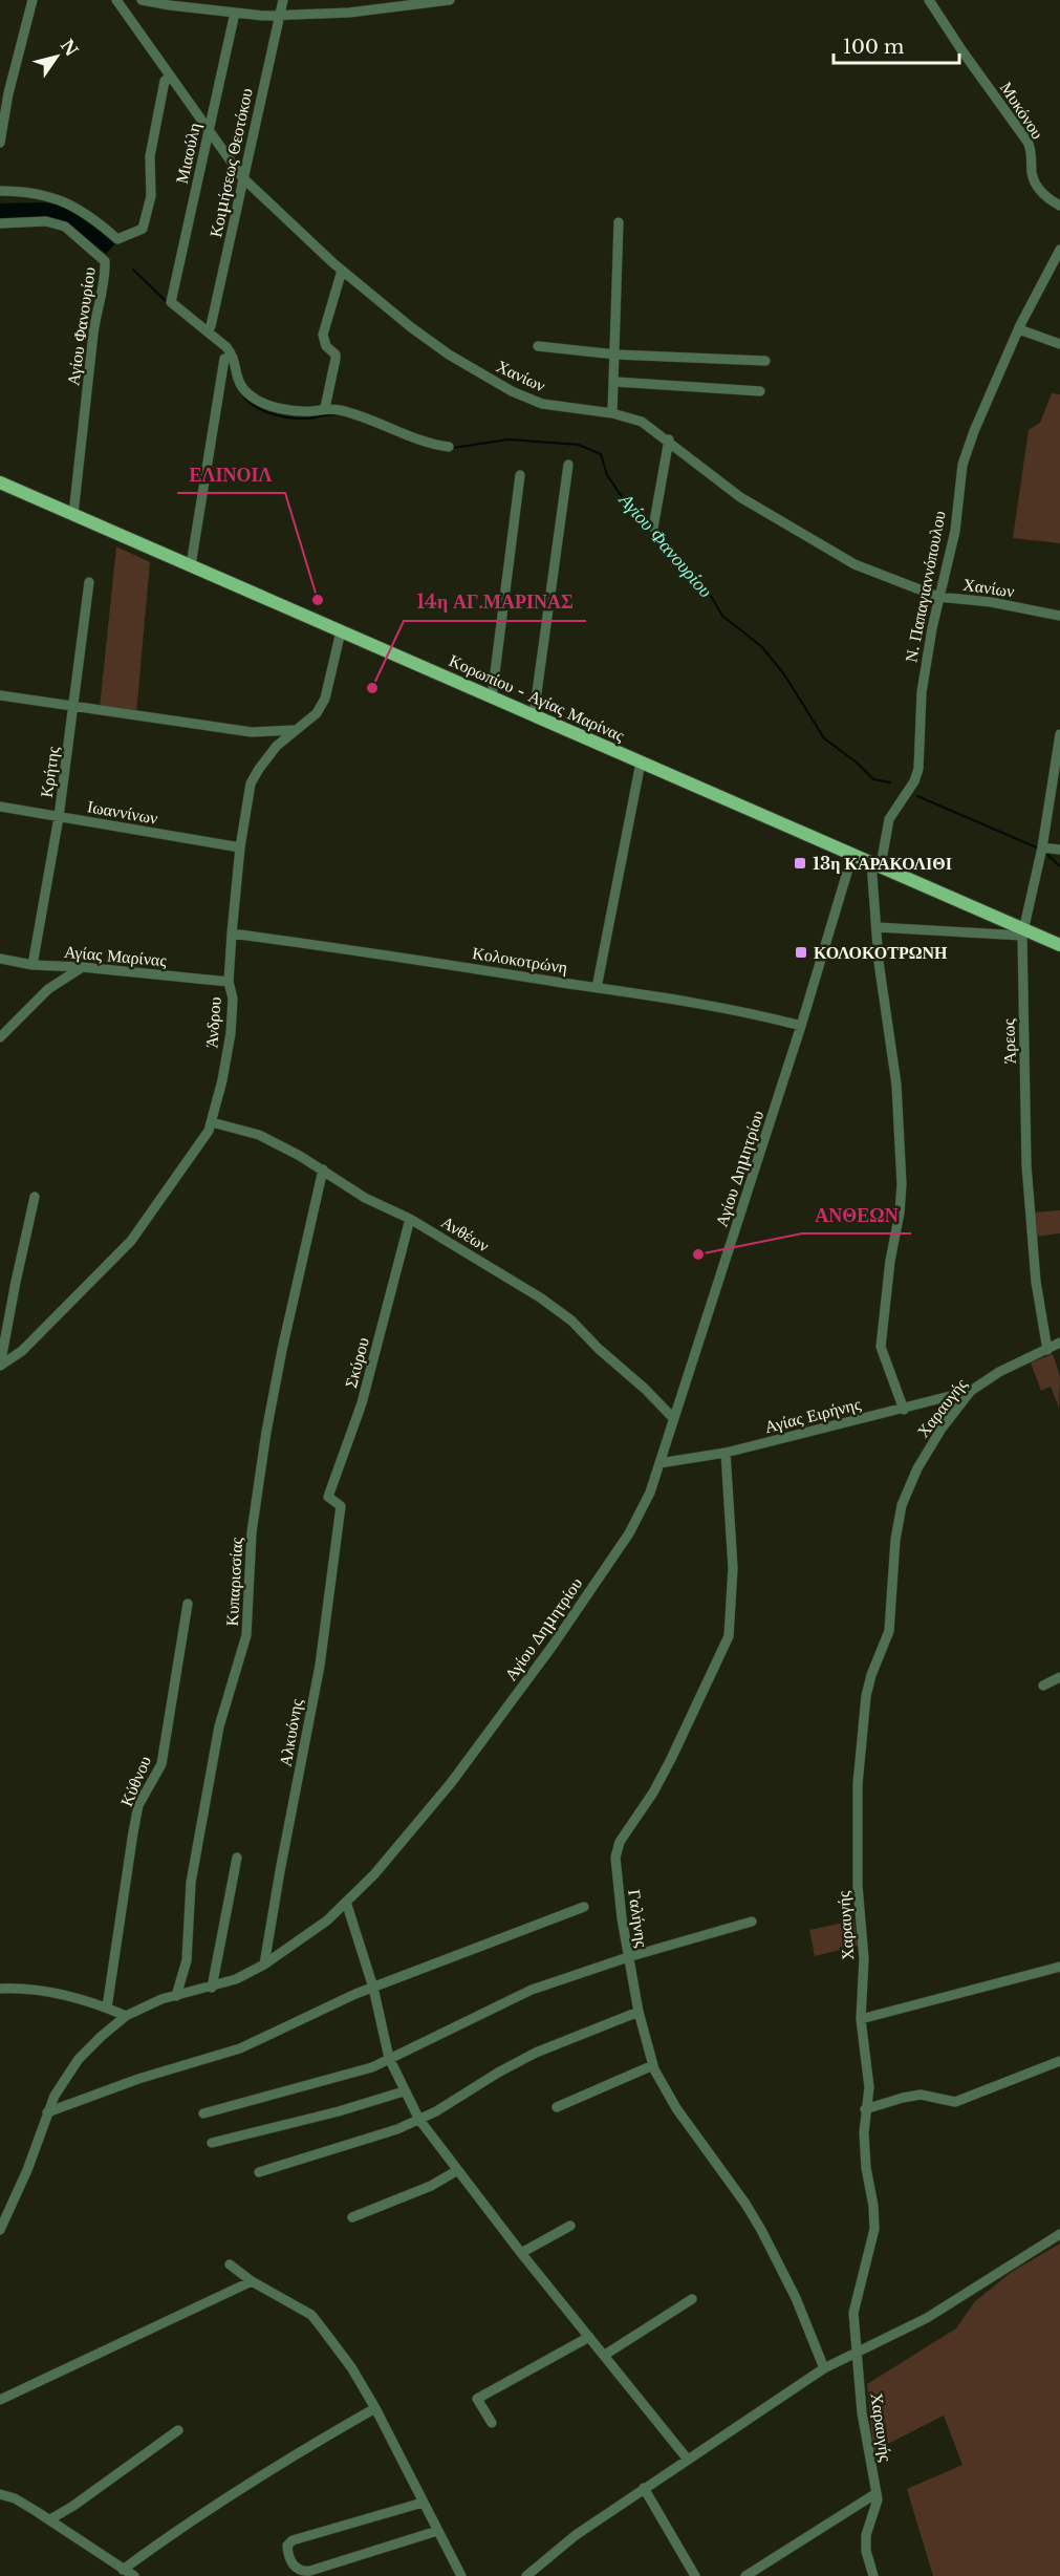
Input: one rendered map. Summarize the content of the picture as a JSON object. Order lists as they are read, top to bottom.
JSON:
{
  "streets": {
    "main road": ["Κορωπίου - Αγίας Μαρίνας"],
    "street": [
      "Μυκόνου",
      "Μιαούλη",
      "Κοιμήσεως Θεοτόκου",
      "Αγίου Φανουρίου",
      "Χανίων",
      "Ν. Παπαγιαννόπουλου",
      "Κρήτης",
      "Ιωαννίνων",
      "Αγίας Μαρίνας",
      "Κολοκοτρώνη",
      "Άνδρου",
      "Άρεως",
      "Αγίου Δημητρίου",
      "Ανθέων",
      "Σκύρου",
      "Χαραυγής",
      "Αγίας Ειρήνης",
      "Κυπαρισσίας",
      "Αλκυόνης",
      "Κύθνου",
      "Γαλήνης"
    ]
  },
  "crossings": [
    ["Μιαούλη", "Κοιμήσεως Θεοτόκου"],
    ["Μιαούλη", "Χανίων"],
    ["Κοιμήσεως Θεοτόκου", "Χανίων"],
    ["Αγίου Φανουρίου", "Κορωπίου - Αγίας Μαρίνας"],
    ["Χανίων", "Ν. Παπαγιαννόπουλου"],
    ["Ν. Παπαγιαννόπουλου", "Κορωπίου - Αγίας Μαρίνας"],
    ["Ν. Παπαγιαννόπουλου", "Αγίας Ειρήνης"],
    ["Κορωπίου - Αγίας Μαρίνας", "Άνδρου"],
    ["Κορωπίου - Αγίας Μαρίνας", "Άρεως"],
    ["Κορωπίου - Αγίας Μαρίνας", "Αγίου Δημητρίου"],
    ["Κρήτης", "Ιωαννίνων"],
    ["Κρήτης", "Αγίας Μαρίνας"],
    ["Ιωαννίνων", "Άνδρου"],
    ["Αγίας Μαρίνας", "Άνδρου"],
    ["Κολοκοτρώνη", "Άνδρου"],
    ["Κολοκοτρώνη", "Αγίου Δημητρίου"],
    ["Άνδρου", "Ανθέων"],
    ["Άρεως", "Χαραυγής"],
    ["Αγίου Δημητρίου", "Ανθέων"],
    ["Αγίου Δημητρίου", "Αγίας Ειρήνης"],
    ["Αγίου Δημητρίου", "Κυπαρισσίας"],
    ["Αγίου Δημητρίου", "Αλκυόνης"],
    ["Ανθέων", "Σκύρου"],
    ["Ανθέων", "Κυπαρισσίας"],
    ["Σκύρου", "Αλκυόνης"],
    ["Χαραυγής", "Αγίας Ειρήνης"],
    ["Αγίας Ειρήνης", "Γαλήνης"]
  ],
  "water": ["Αγίου Φανουρίου"],
  "places": {
    "other": ["ΕΛΙΝΟΙΛ", "14η ΑΓ.ΜΑΡΙΝΑΣ", "ΑΝΘΕΩΝ"],
    "transit": ["13η ΚΑΡΑΚΟΛΙΘΙ", "ΚΟΛΟΚΟΤΡΩΝΗ"]
  },
  "scale_bar": "100 m",
  "north": "top right"
}
